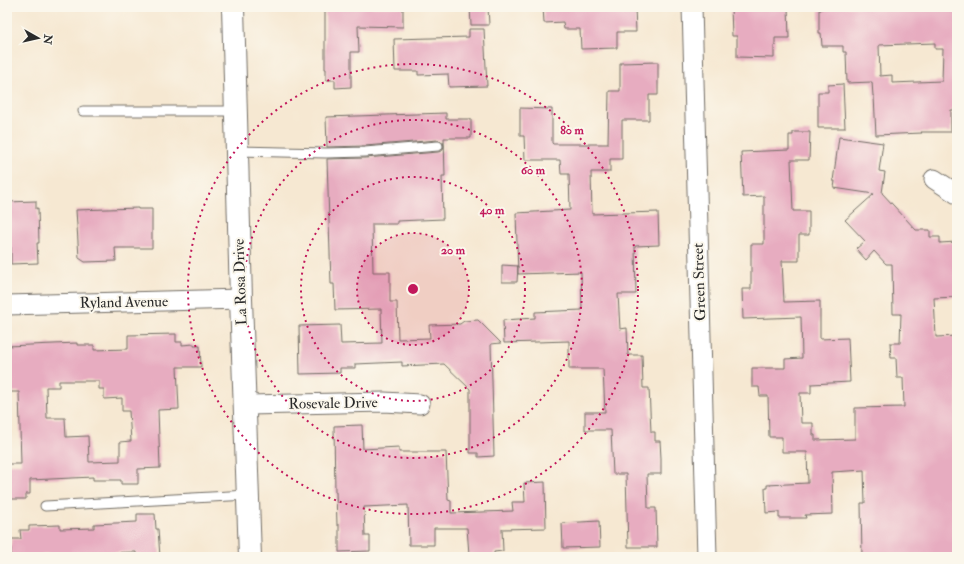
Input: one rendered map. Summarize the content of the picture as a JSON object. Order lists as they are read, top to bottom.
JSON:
{
  "streets": {
    "street": [
      "La Rosa Drive",
      "Green Street",
      "Ryland Avenue",
      "Rosevale Drive"
    ]
  },
  "crossings": [
    ["La Rosa Drive", "Ryland Avenue"],
    ["La Rosa Drive", "Rosevale Drive"]
  ],
  "north": "right",
  "rings": [
    "80 m",
    "60 m",
    "40 m",
    "20 m"
  ]
}
